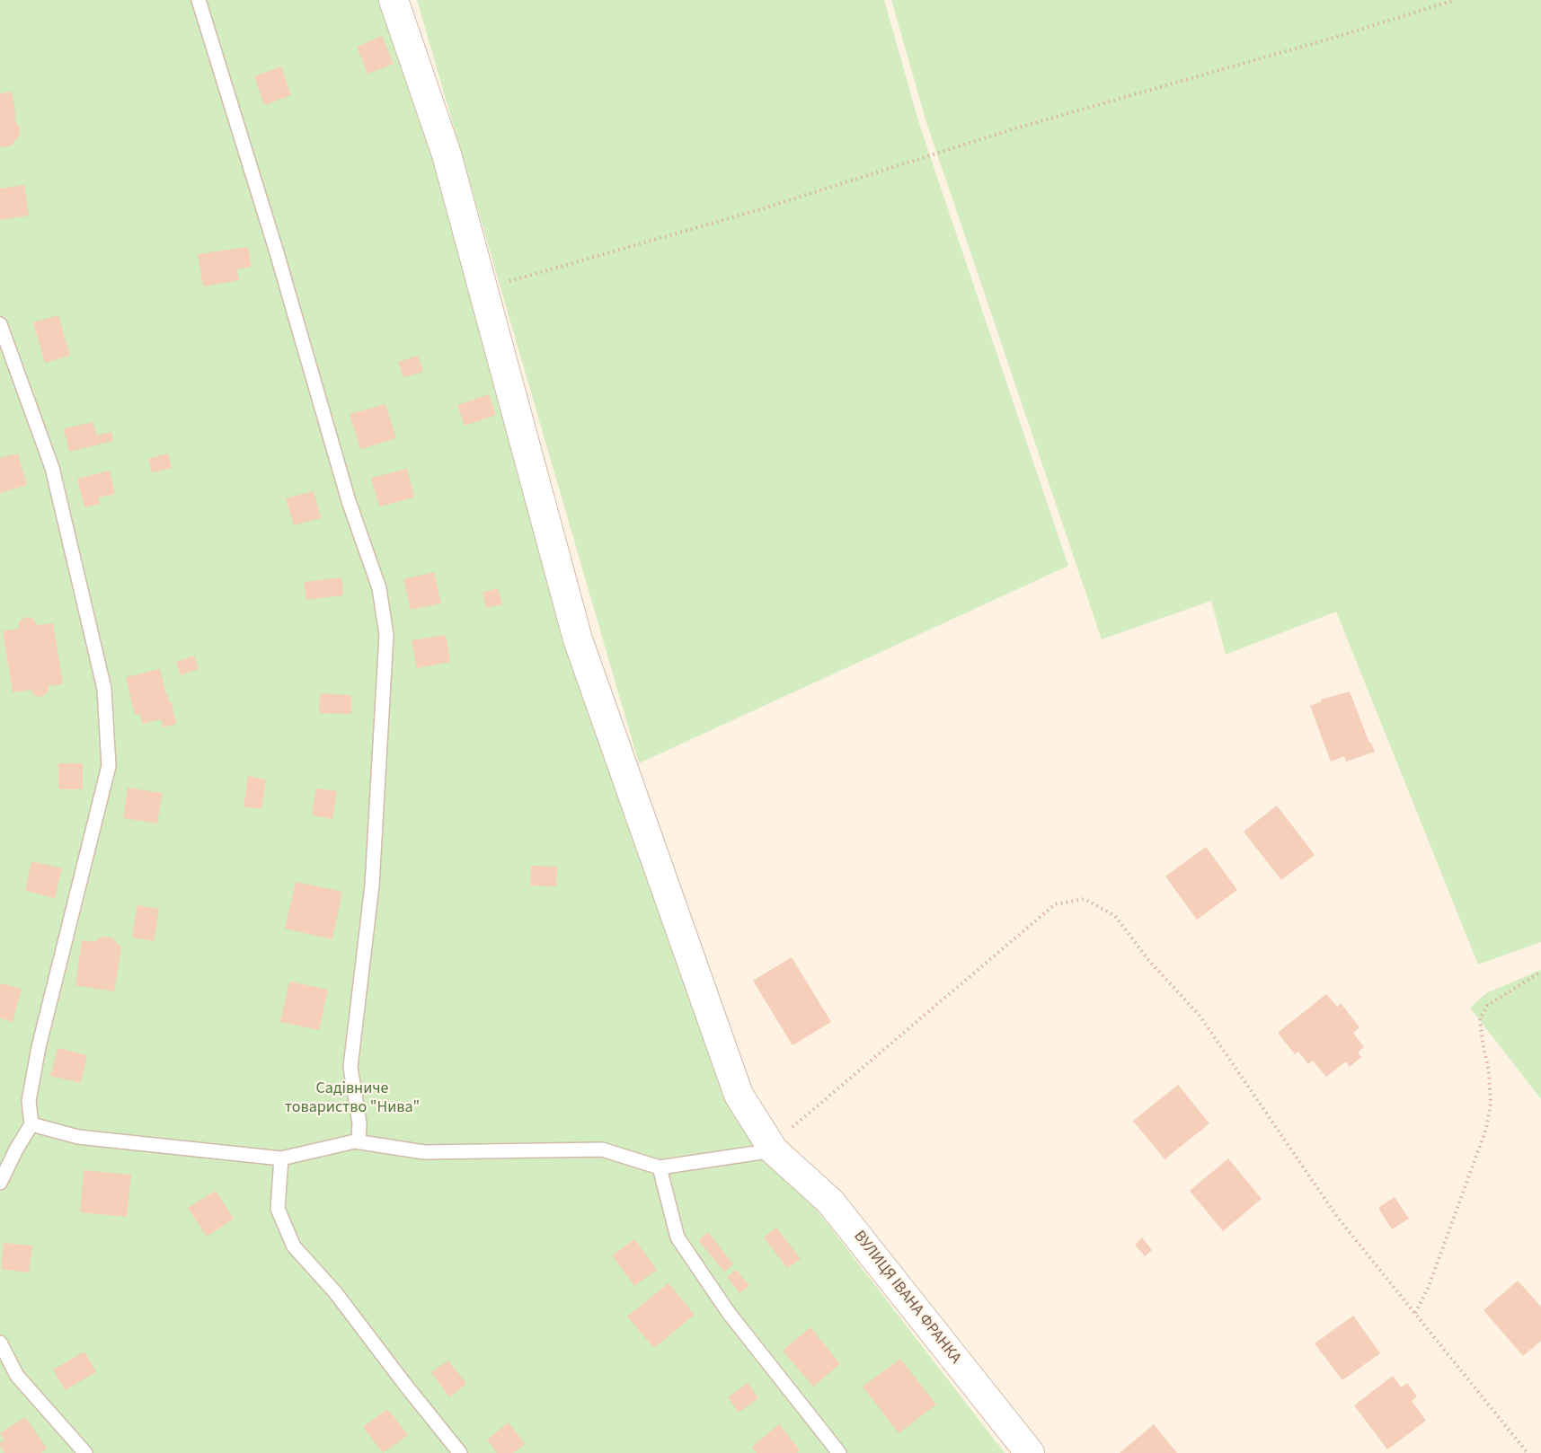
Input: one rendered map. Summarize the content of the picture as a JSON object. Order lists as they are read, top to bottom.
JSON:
{
  "streets": {
    "street": ["ВУЛИЦЯ ІВАНА ФРАНКА"]
  },
  "parks": ["Садівниче товариство \"Нива\""]
}
